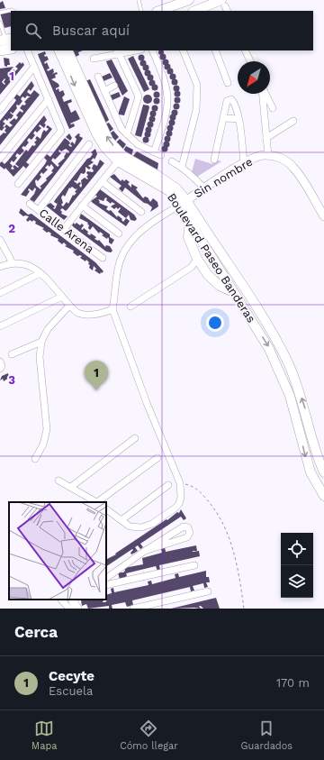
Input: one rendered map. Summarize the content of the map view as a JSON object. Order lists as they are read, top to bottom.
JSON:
{
  "streets": {
    "main road": ["Boulevard Paseo Banderas"],
    "street": ["Sin nombre", "Calle Arena"]
  },
  "crossings": [
    ["Sin nombre", "Boulevard Paseo Banderas"]
  ],
  "north": "bottom left",
  "page": {
    "search": "Buscar aquí",
    "pins": "1",
    "heading": "Cerca",
    "list": [
      {
        "mark": "1",
        "name": "Cecyte",
        "note": "Escuela",
        "value": "170 m"
      }
    ],
    "nav": ["Mapa", "Cómo llegar", "Guardados"]
  },
  "grid": {
    "rows": ["1", "2", "3"]
  }
}
